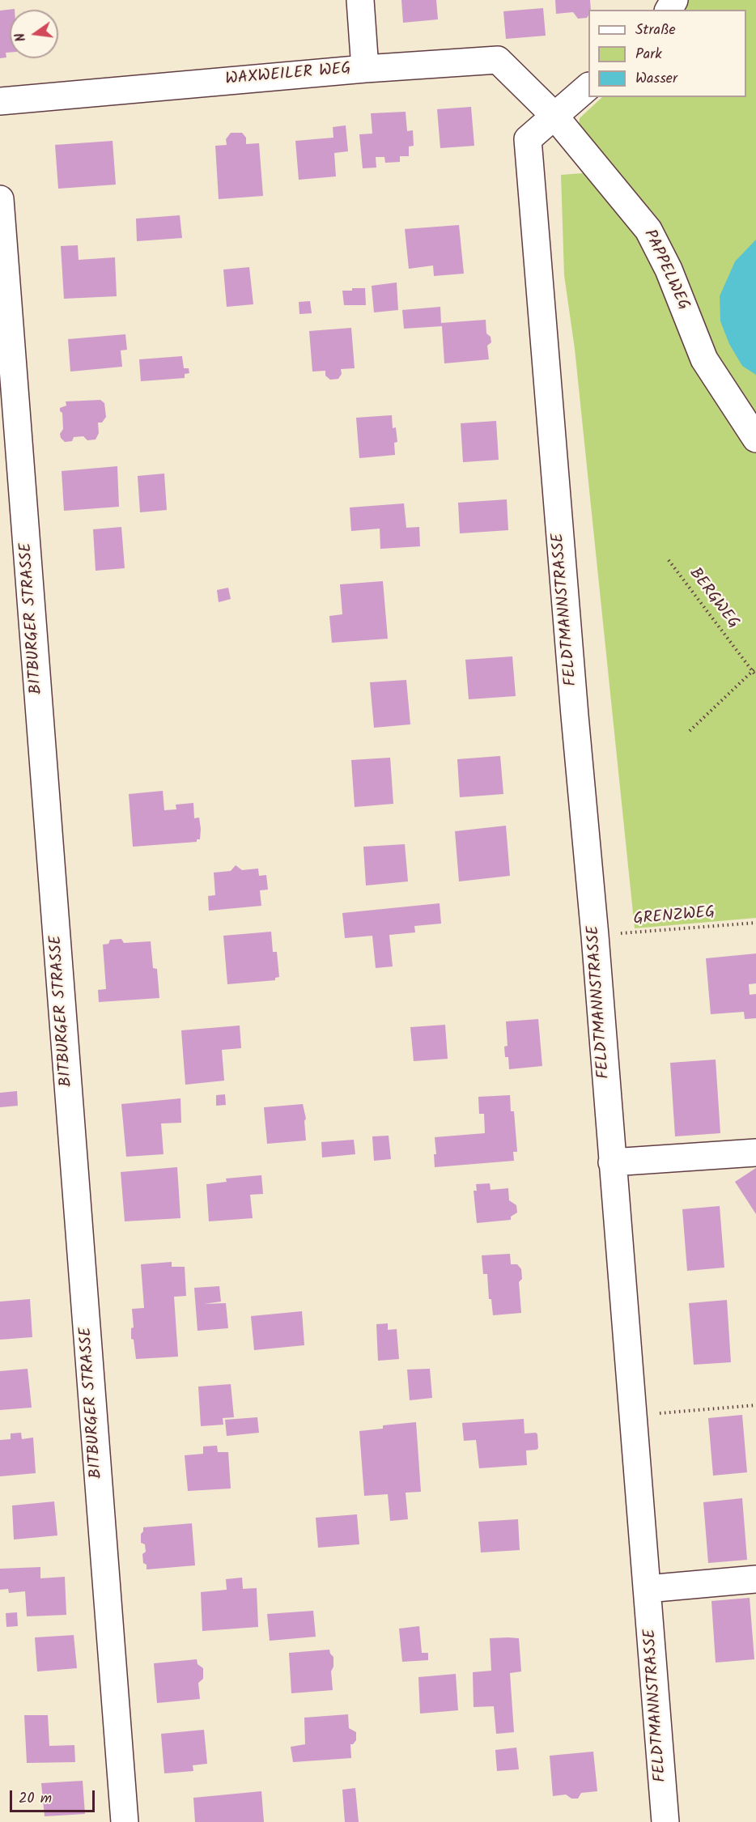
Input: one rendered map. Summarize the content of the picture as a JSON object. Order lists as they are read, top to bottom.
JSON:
{
  "streets": {
    "street": [
      "WAXWEILER WEG",
      "PAPPELWEG",
      "FELDTMANNSTRASSE",
      "BITBURGER STRASSE"
    ],
    "path": ["BERGWEG", "GRENZWEG"]
  },
  "crossings": [
    ["WAXWEILER WEG", "PAPPELWEG"],
    ["WAXWEILER WEG", "FELDTMANNSTRASSE"],
    ["PAPPELWEG", "FELDTMANNSTRASSE"],
    ["FELDTMANNSTRASSE", "GRENZWEG"]
  ],
  "legend": ["Straße", "Park", "Wasser"],
  "scale_bar": "20 m",
  "north": "left"
}
